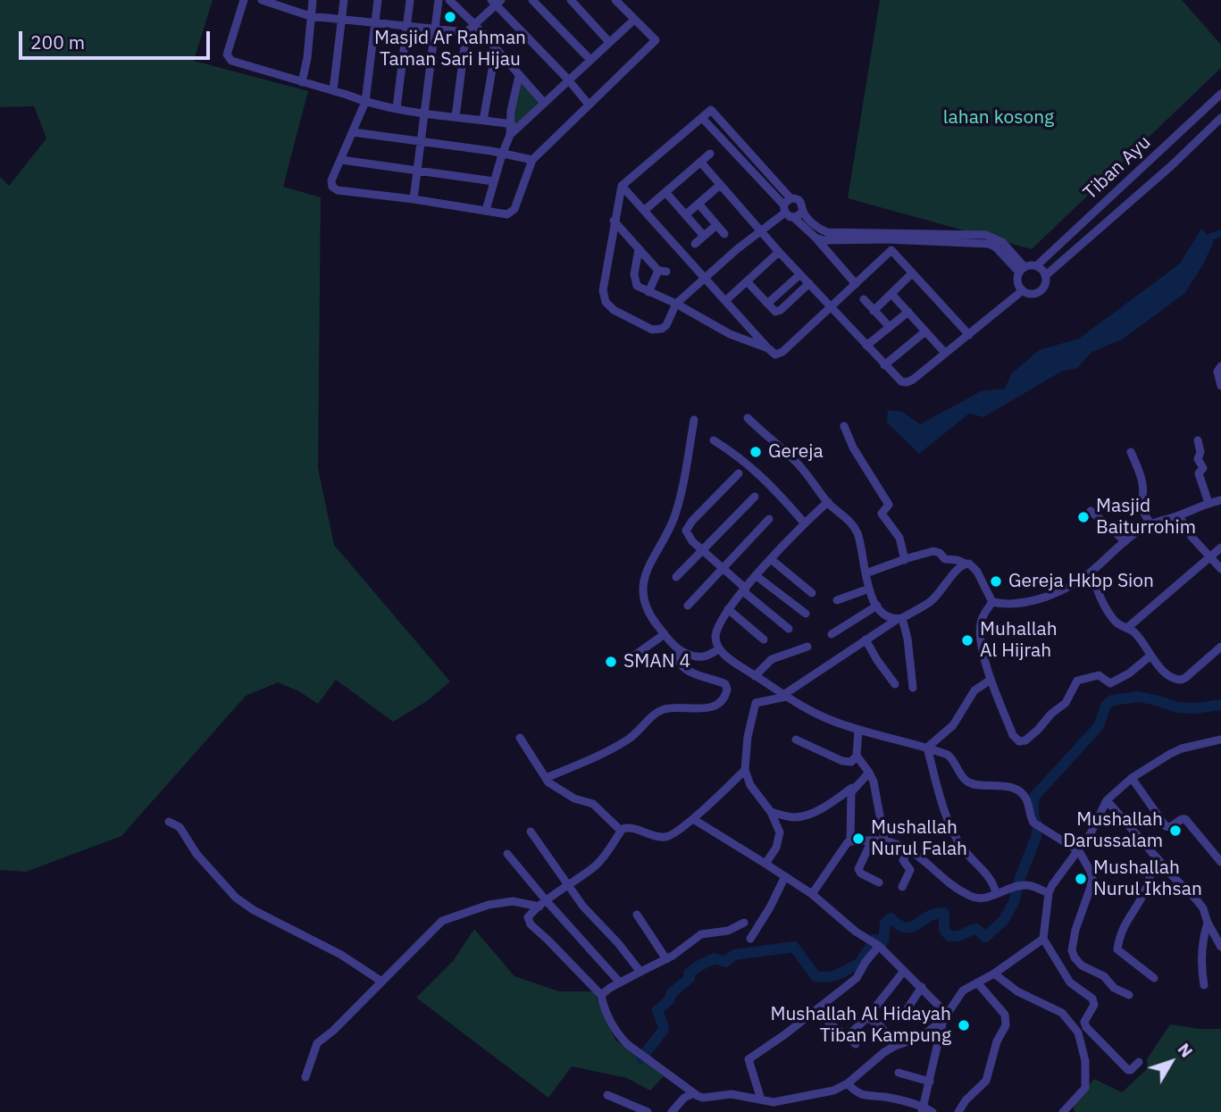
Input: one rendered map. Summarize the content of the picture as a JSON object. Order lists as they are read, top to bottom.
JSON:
{
  "streets": {
    "street": ["Tiban Ayu"]
  },
  "parks": ["lahan kosong"],
  "places": [
    "Masjid Ar Rahman Taman Sari Hijau",
    "Gereja",
    "Masjid Baiturrohim",
    "Gereja Hkbp Sion",
    "Muhallah Al Hijrah",
    "SMAN 4",
    "Mushallah Darussalam",
    "Mushallah Nurul Falah",
    "Mushallah Nurul Ikhsan",
    "Mushallah Al Hidayah Tiban Kampung"
  ],
  "scale_bar": "200 m",
  "north": "top right"
}
